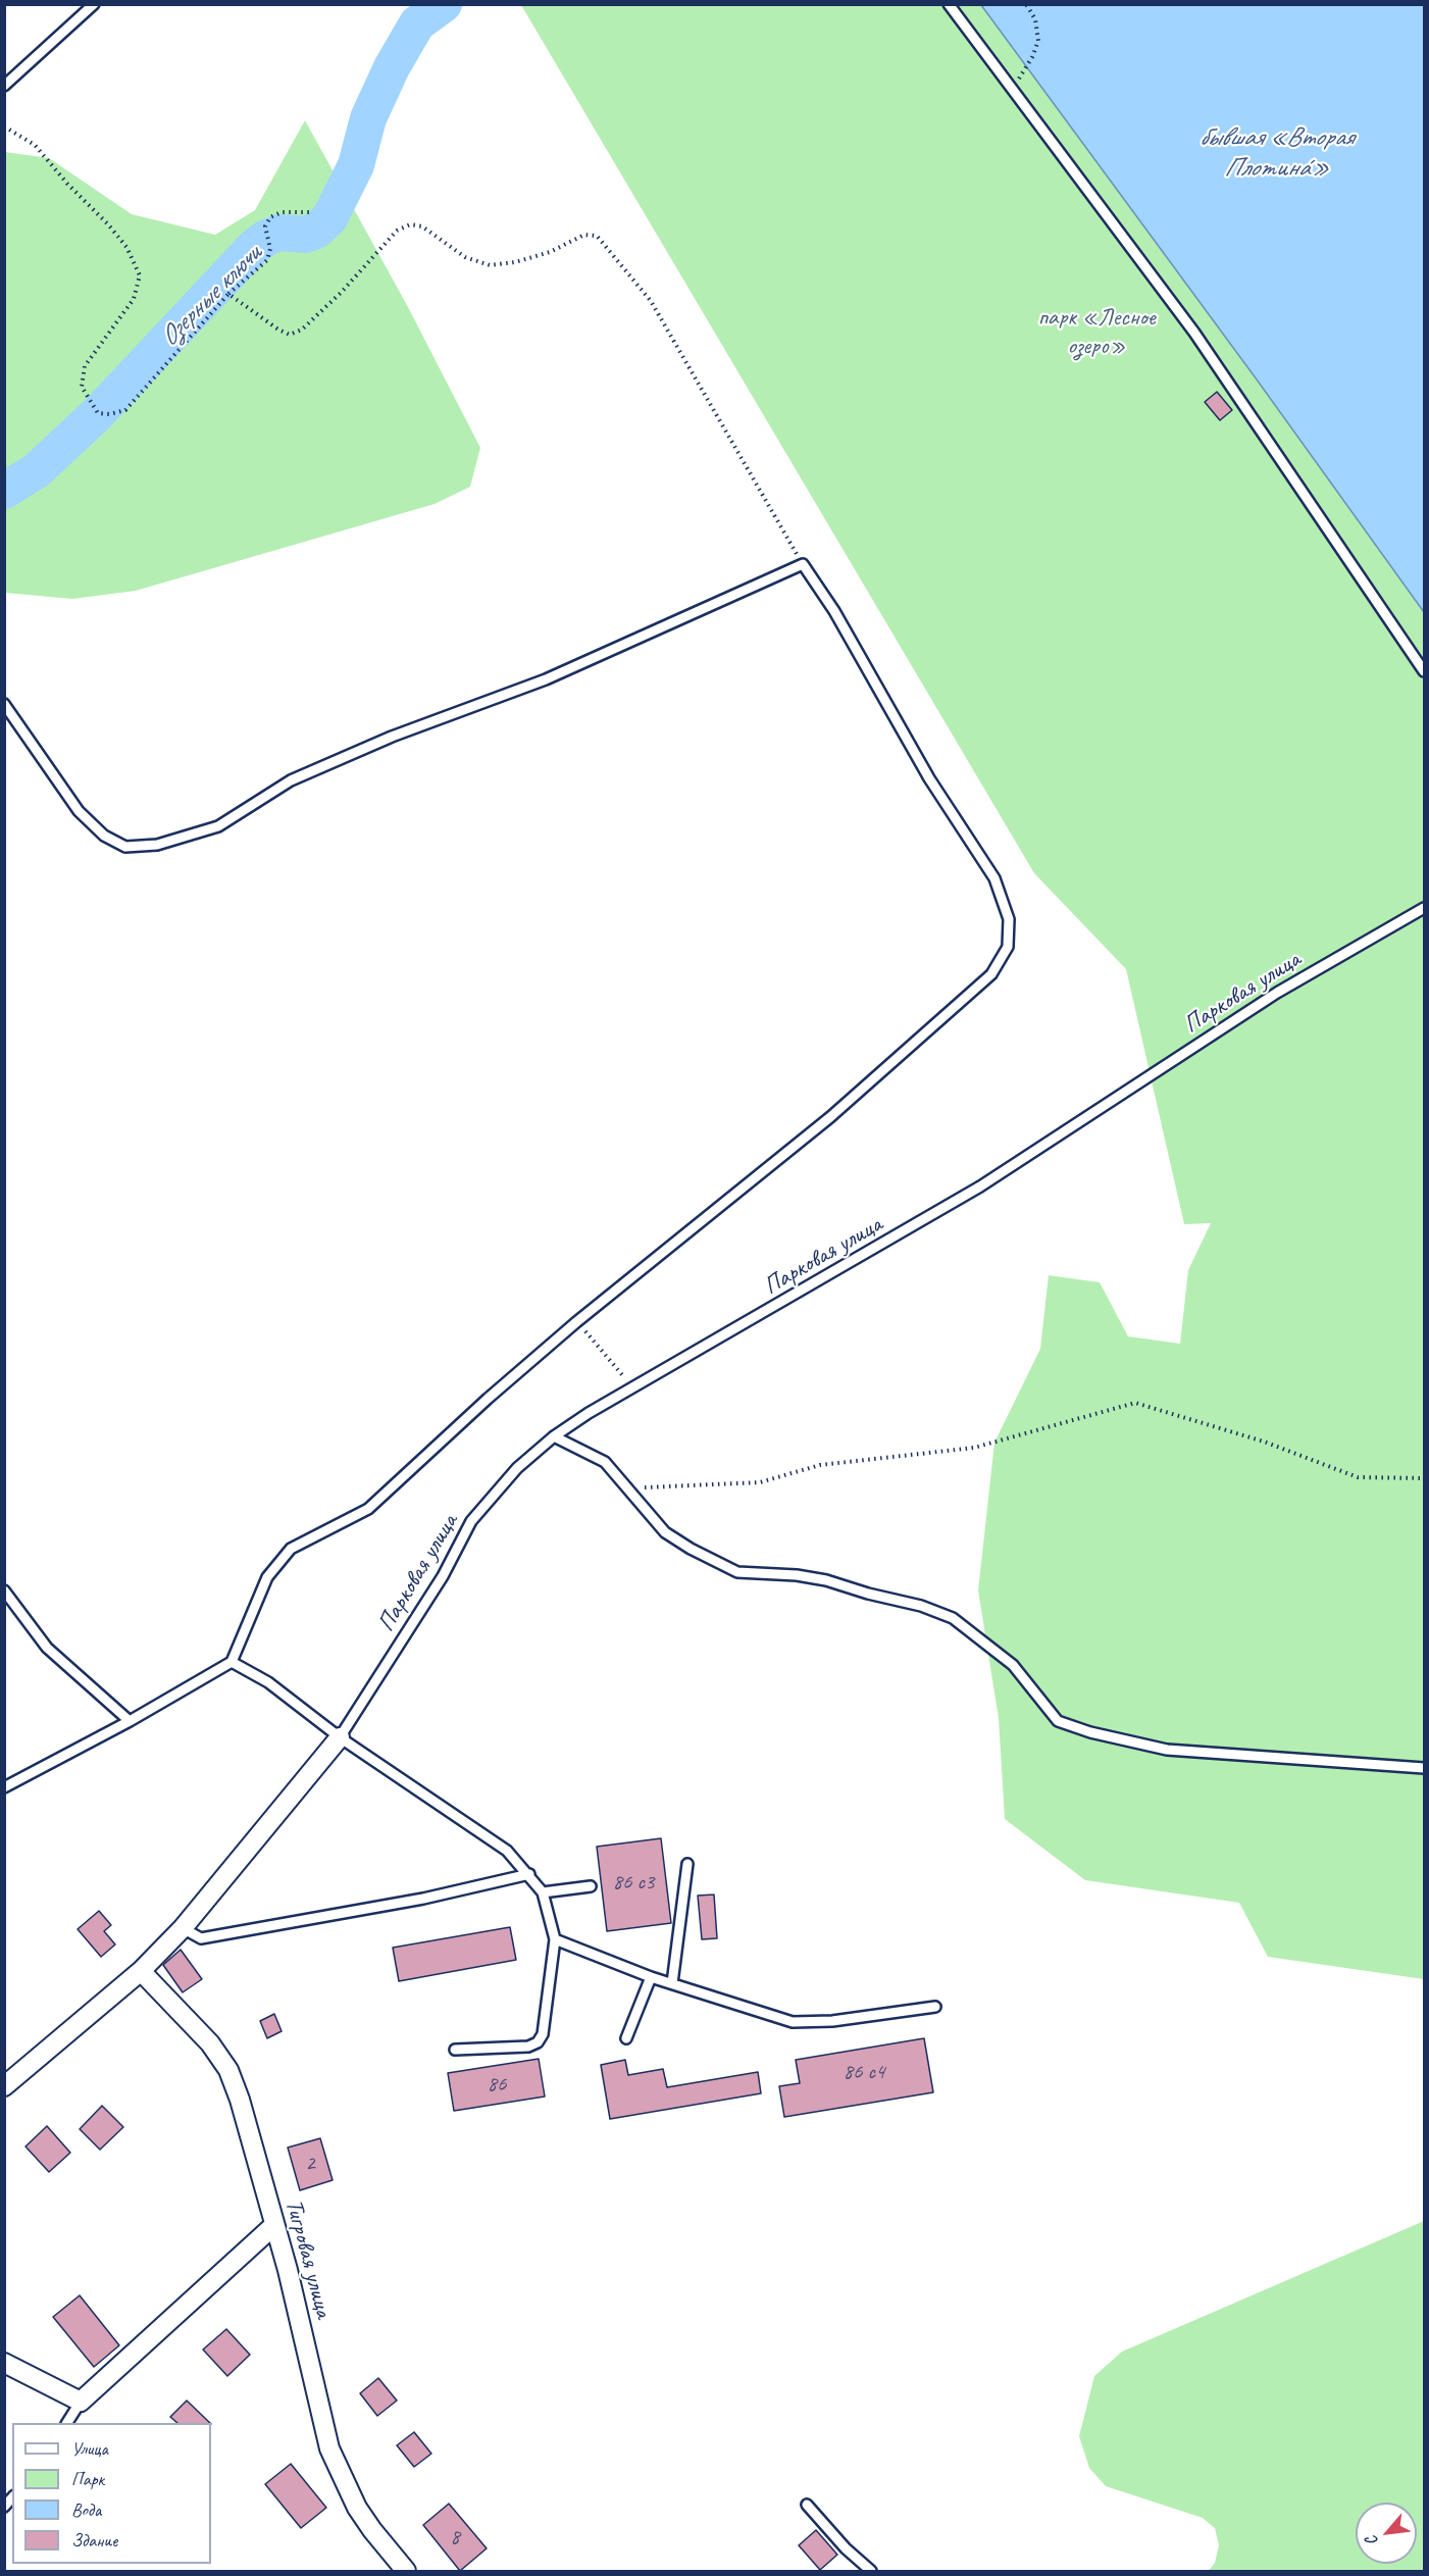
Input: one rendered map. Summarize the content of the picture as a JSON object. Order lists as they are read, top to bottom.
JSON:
{
  "streets": {
    "street": ["Тигровая улица"],
    "lane": ["Парковая улица"]
  },
  "water": ["бывшая «Вторая Плотинá»", "Озерные ключи"],
  "parks": ["парк «Лесное озеро»"],
  "house_numbers": [
    "86 с3",
    "86 с4",
    "86",
    "2",
    "8"
  ],
  "legend": [
    "Улица",
    "Парк",
    "Вода",
    "Здание"
  ],
  "north": "bottom left"
}
